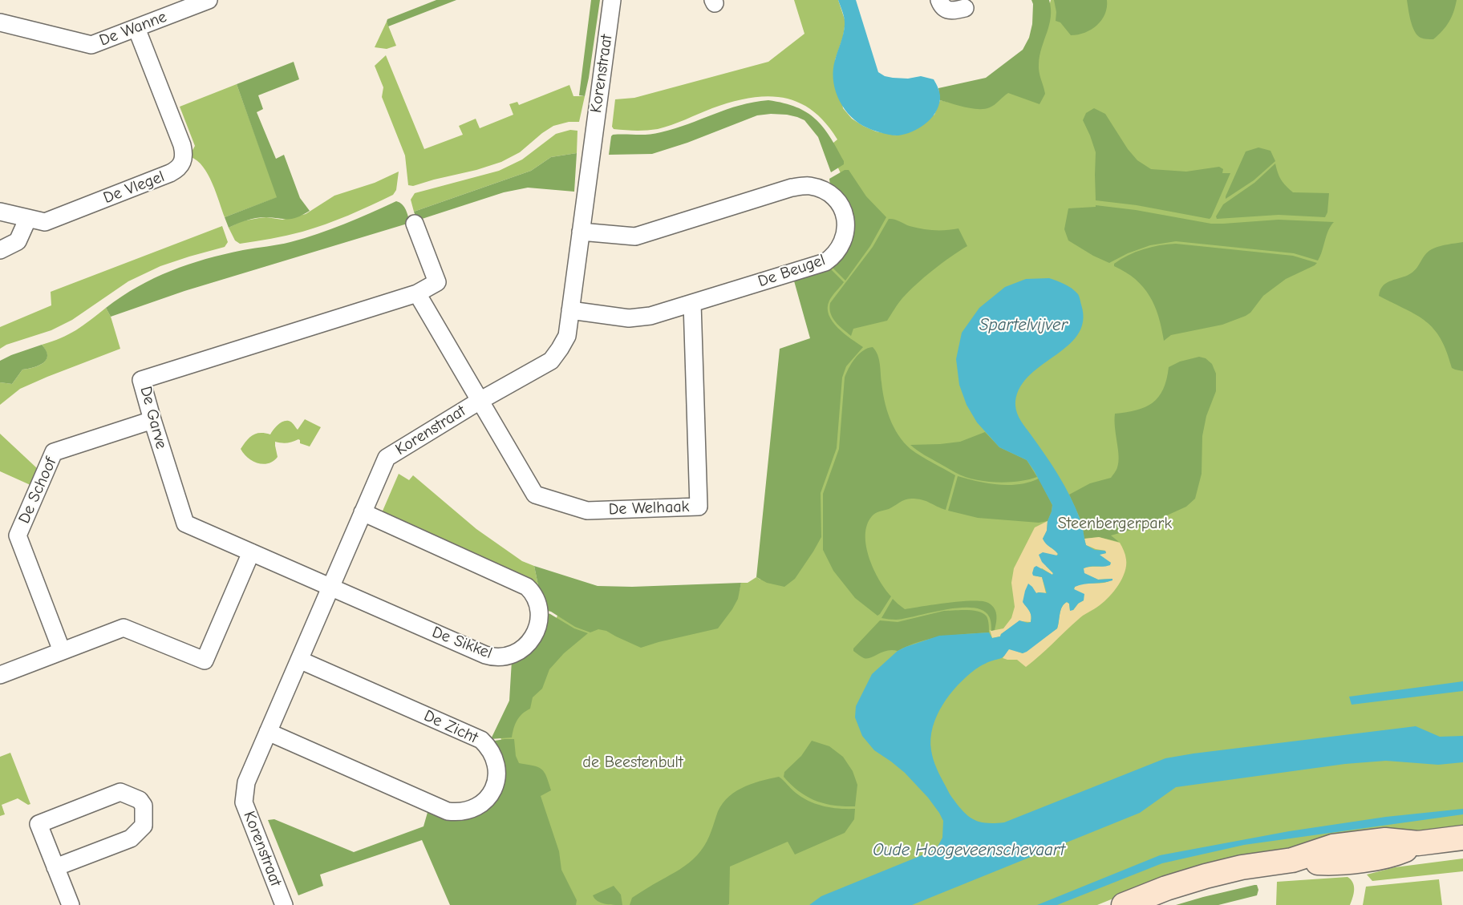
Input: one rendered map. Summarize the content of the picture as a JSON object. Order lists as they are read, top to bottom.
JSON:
{
  "streets": {
    "street": [
      "De Wanne",
      "Korenstraat",
      "De Vlegel",
      "De Beugel",
      "De Garve",
      "De Schoof",
      "De Welhaak",
      "De Sikkel",
      "De Zicht"
    ]
  },
  "crossings": [
    ["De Wanne", "De Vlegel"],
    ["Korenstraat", "De Beugel"],
    ["Korenstraat", "De Garve"],
    ["Korenstraat", "De Welhaak"],
    ["Korenstraat", "De Sikkel"],
    ["Korenstraat", "De Zicht"],
    ["De Beugel", "De Welhaak"],
    ["De Garve", "De Schoof"],
    ["De Garve", "De Sikkel"]
  ],
  "water": ["Spartelvijver", "Oude Hoogeveenschevaart"],
  "parks": ["Steenbergerpark", "de Beestenbult"]
}
